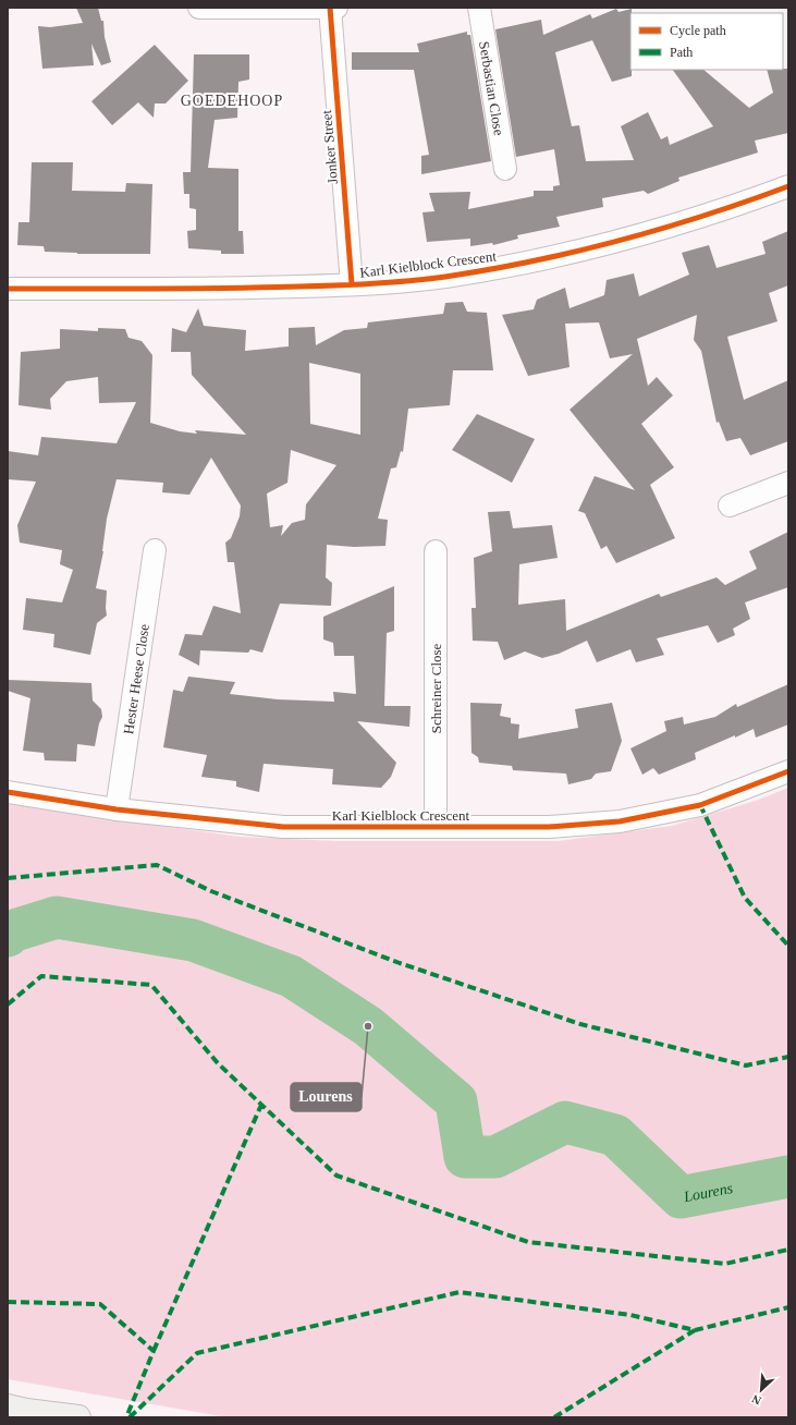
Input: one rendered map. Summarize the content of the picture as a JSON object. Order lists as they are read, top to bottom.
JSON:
{
  "streets": {
    "street": [
      "Serbastian Close",
      "Jonker Street",
      "Karl Kielblock Crescent",
      "Hester Heese Close",
      "Schreiner Close"
    ]
  },
  "crossings": [
    ["Jonker Street", "Karl Kielblock Crescent"],
    ["Karl Kielblock Crescent", "Hester Heese Close"],
    ["Karl Kielblock Crescent", "Schreiner Close"]
  ],
  "districts": ["GOEDEHOOP"],
  "water": ["Lourens"],
  "places": ["Lourens"],
  "legend": ["Cycle path", "Path"],
  "north": "bottom left"
}
